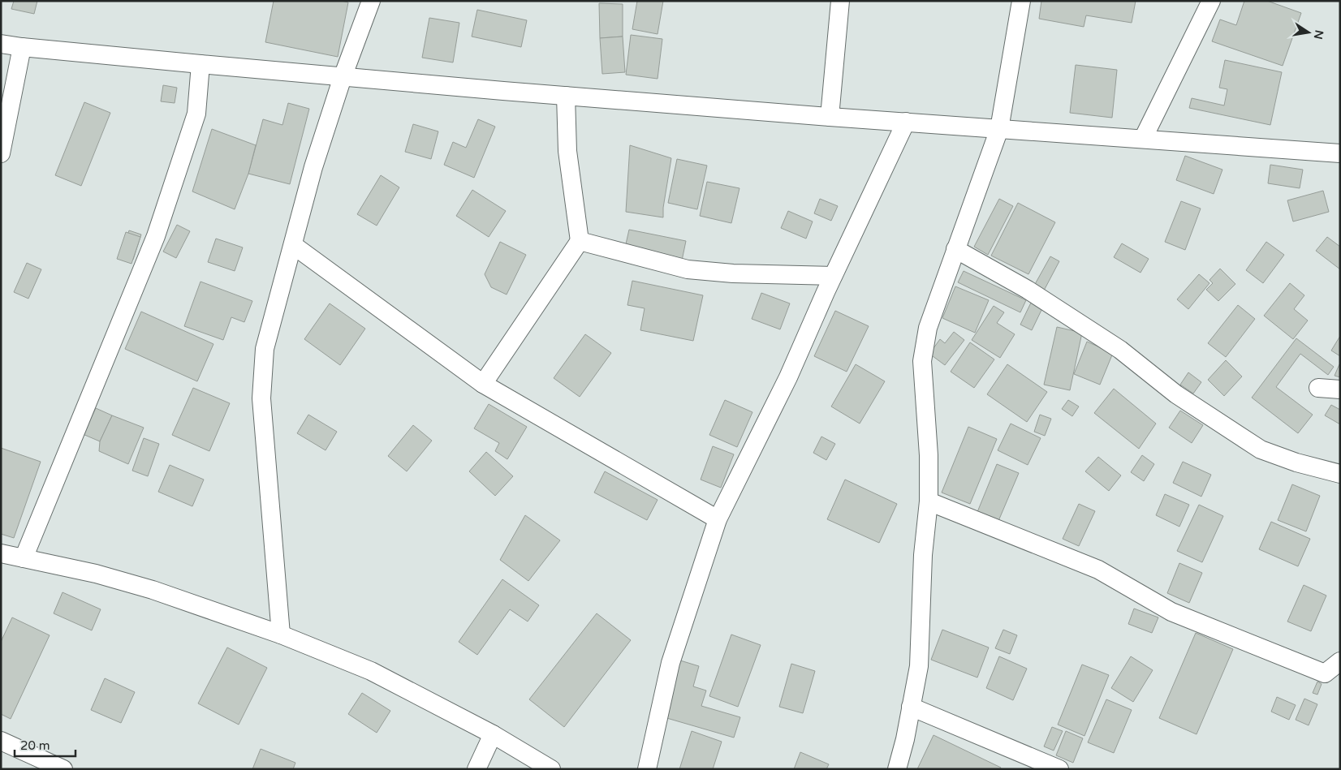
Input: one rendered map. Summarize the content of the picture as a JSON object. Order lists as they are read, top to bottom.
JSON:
{
  "scale_bar": "20 m",
  "north": "right"
}
